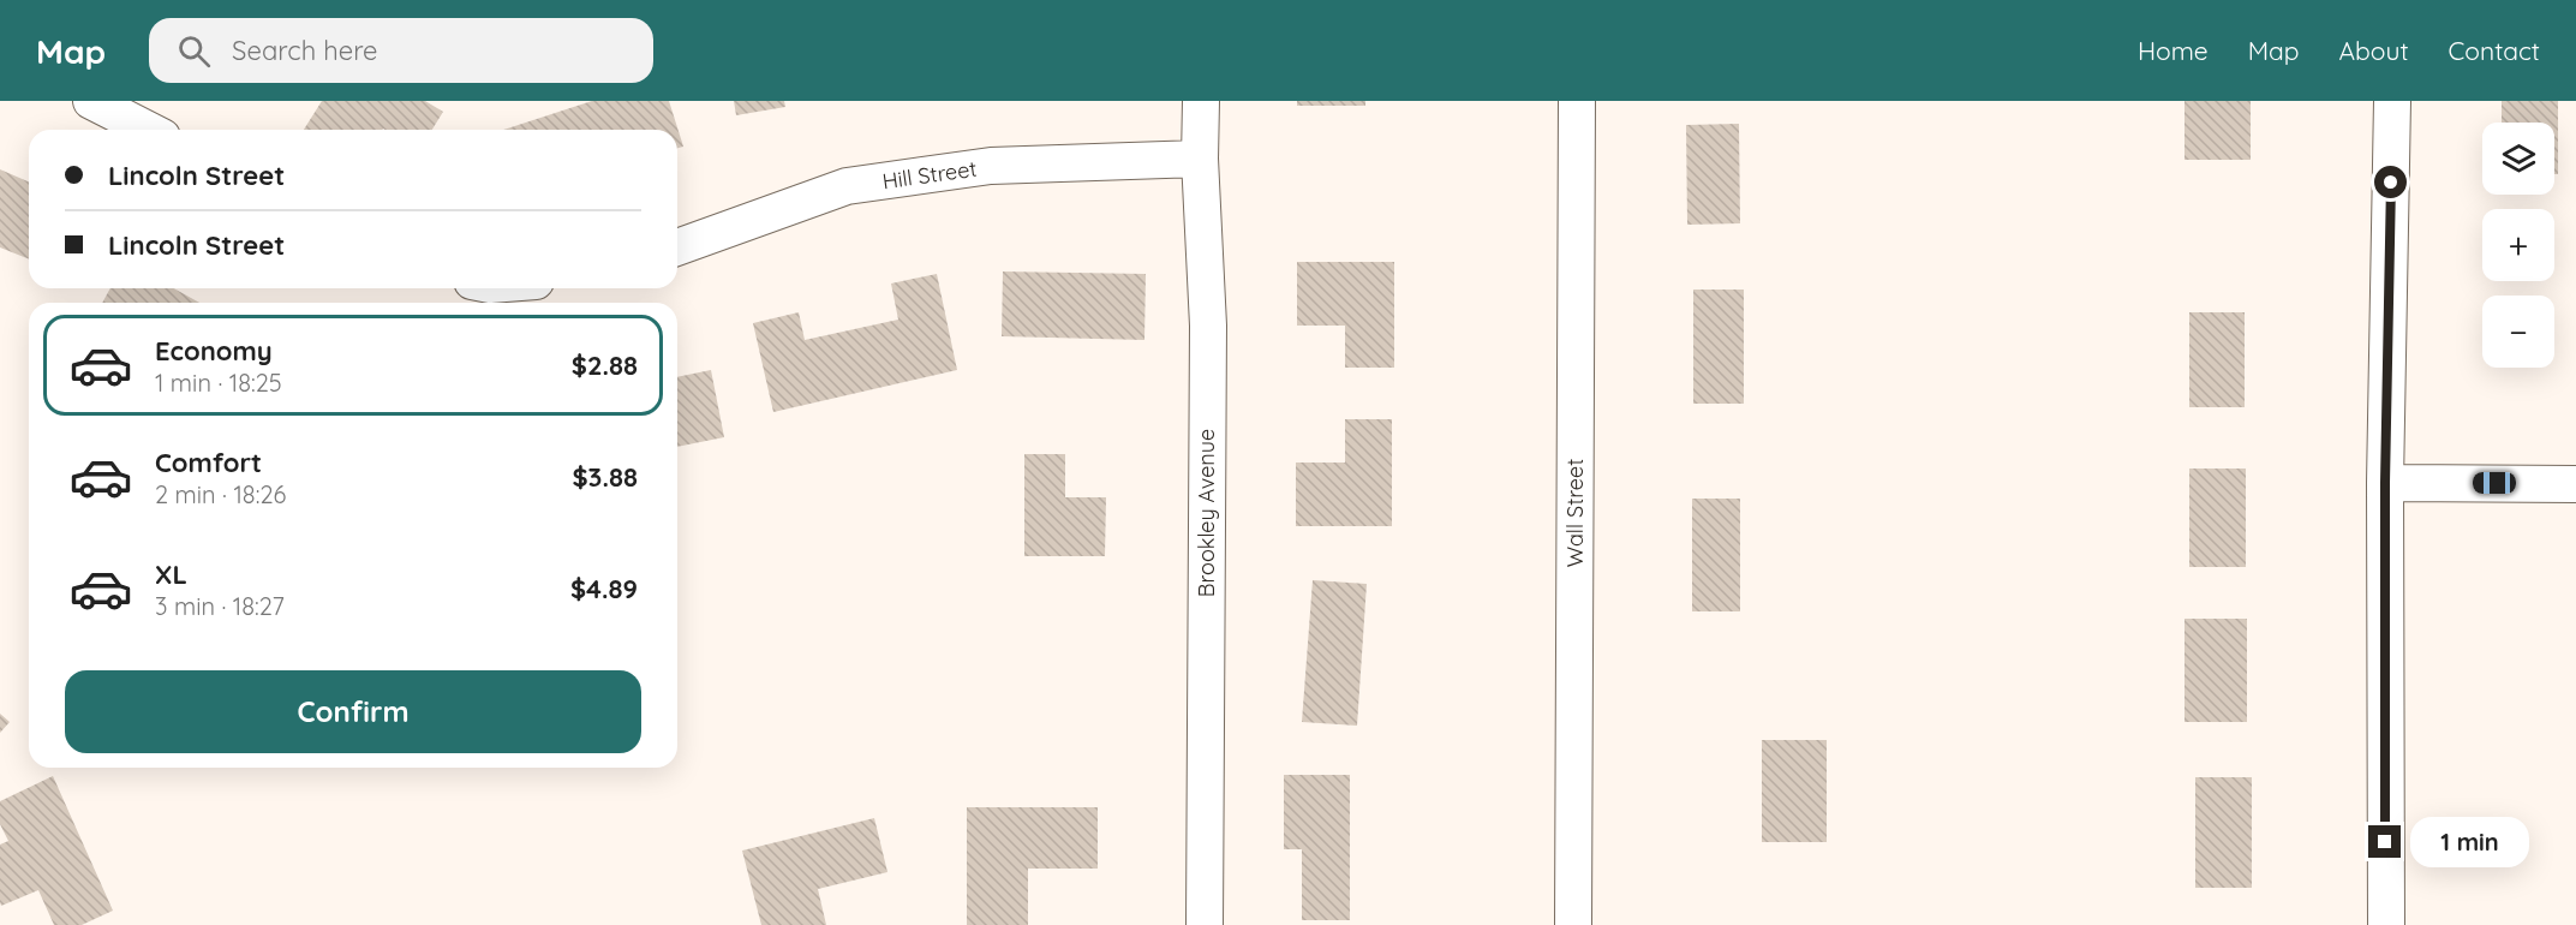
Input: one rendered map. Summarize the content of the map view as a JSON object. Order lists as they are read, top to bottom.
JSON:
{
  "streets": {
    "street": ["Hill Street", "Brookley Avenue", "Wall Street"]
  },
  "crossings": [
    ["Hill Street", "Brookley Avenue"]
  ],
  "page": {
    "header": "Map",
    "search": "Search here",
    "nav": [
      "Home",
      "Map",
      "About",
      "Contact"
    ],
    "map_buttons": ["+", "−"],
    "banner": ["Lincoln Street", "Lincoln Street"],
    "list": [
      {
        "name": "Economy",
        "note": "1 min · 18:25",
        "value": "$2.88"
      },
      {
        "name": "Comfort",
        "note": "2 min · 18:26",
        "value": "$3.88"
      },
      {
        "name": "XL",
        "note": "3 min · 18:27",
        "value": "$4.89"
      }
    ],
    "buttons": "Confirm",
    "bubble": "1 min"
  }
}
